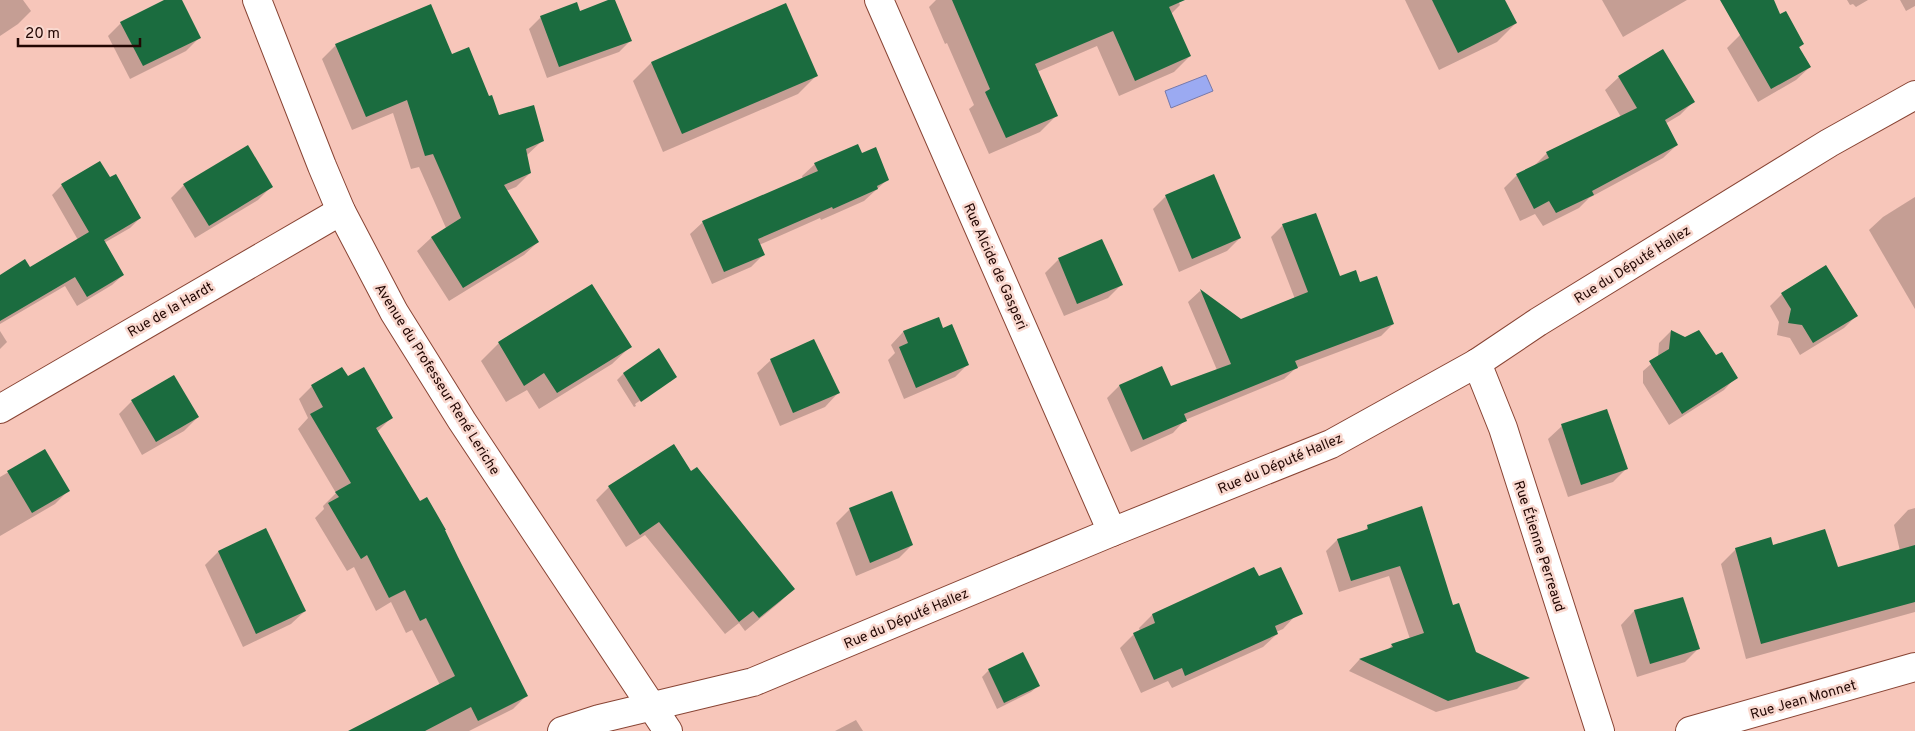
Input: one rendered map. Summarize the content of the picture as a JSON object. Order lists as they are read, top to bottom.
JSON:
{
  "streets": {
    "street": [
      "Rue du Député Hallez",
      "Rue Alcide de Gasperi",
      "Rue de la Hardt",
      "Avenue du Professeur René Leriche",
      "Rue Étienne Perreaud",
      "Rue Jean Monnet"
    ]
  },
  "crossings": [
    ["Rue du Député Hallez", "Rue Alcide de Gasperi"],
    ["Rue du Député Hallez", "Avenue du Professeur René Leriche"],
    ["Rue du Député Hallez", "Rue Étienne Perreaud"],
    ["Rue de la Hardt", "Avenue du Professeur René Leriche"]
  ],
  "scale_bar": "20 m"
}
